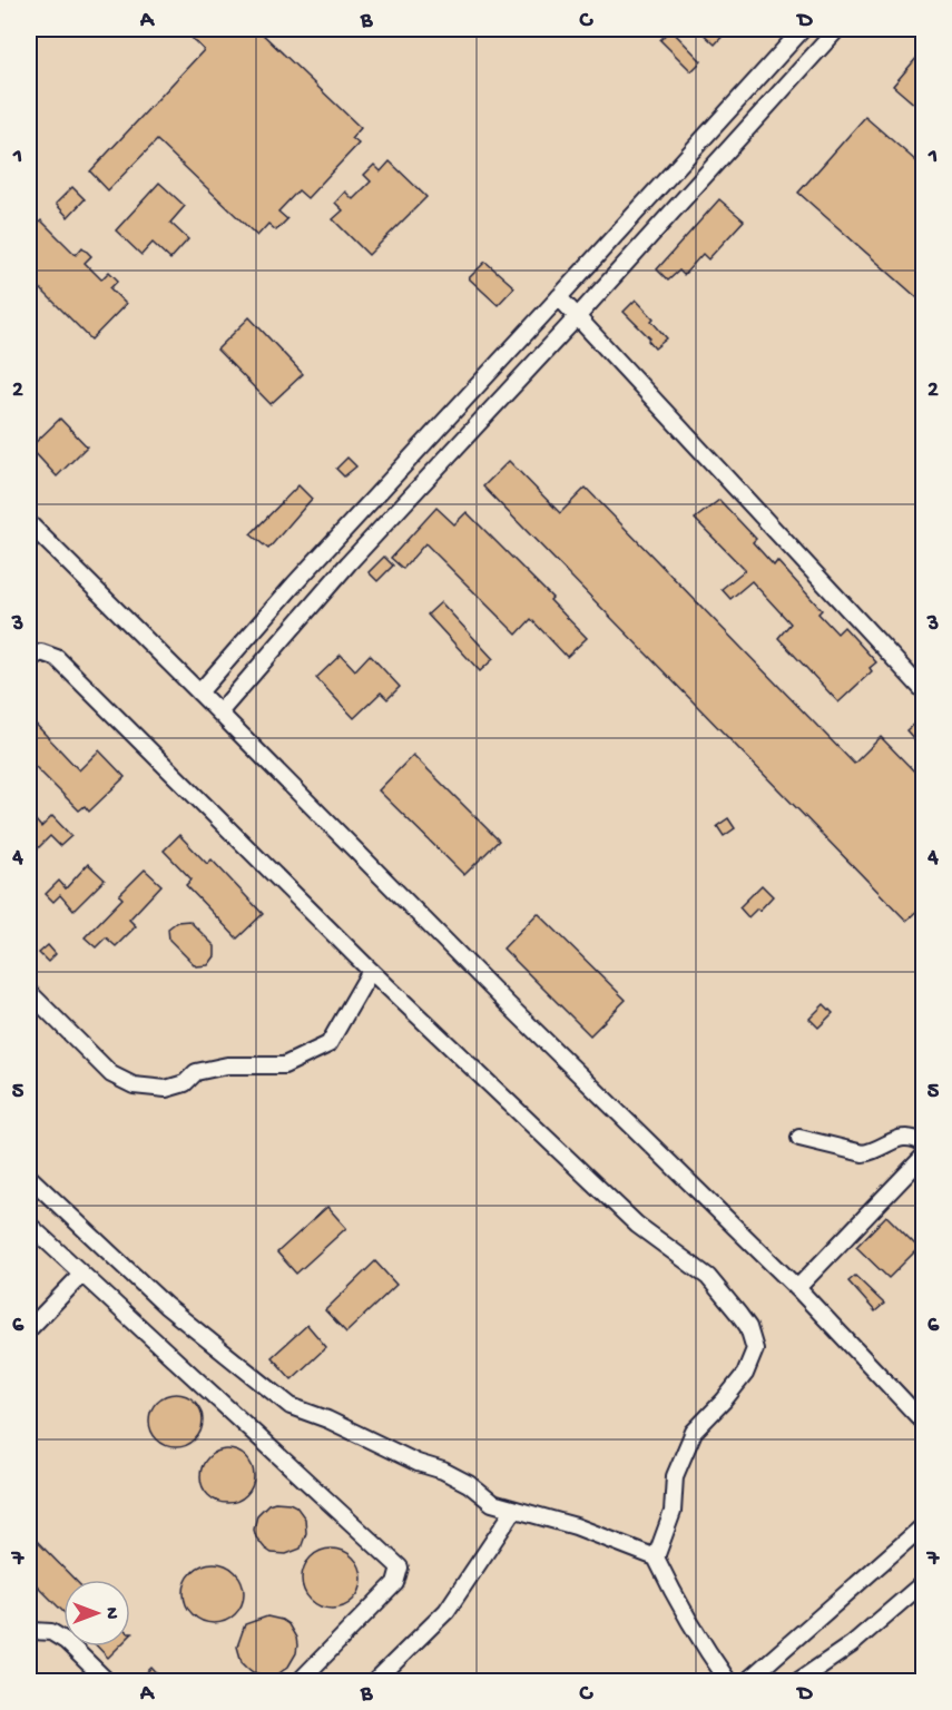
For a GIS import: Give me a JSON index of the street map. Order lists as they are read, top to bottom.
{
  "north": "right",
  "grid": {
    "columns": [
      "A",
      "B",
      "C",
      "D"
    ],
    "rows": [
      "1",
      "2",
      "3",
      "4",
      "5",
      "6",
      "7"
    ]
  }
}
